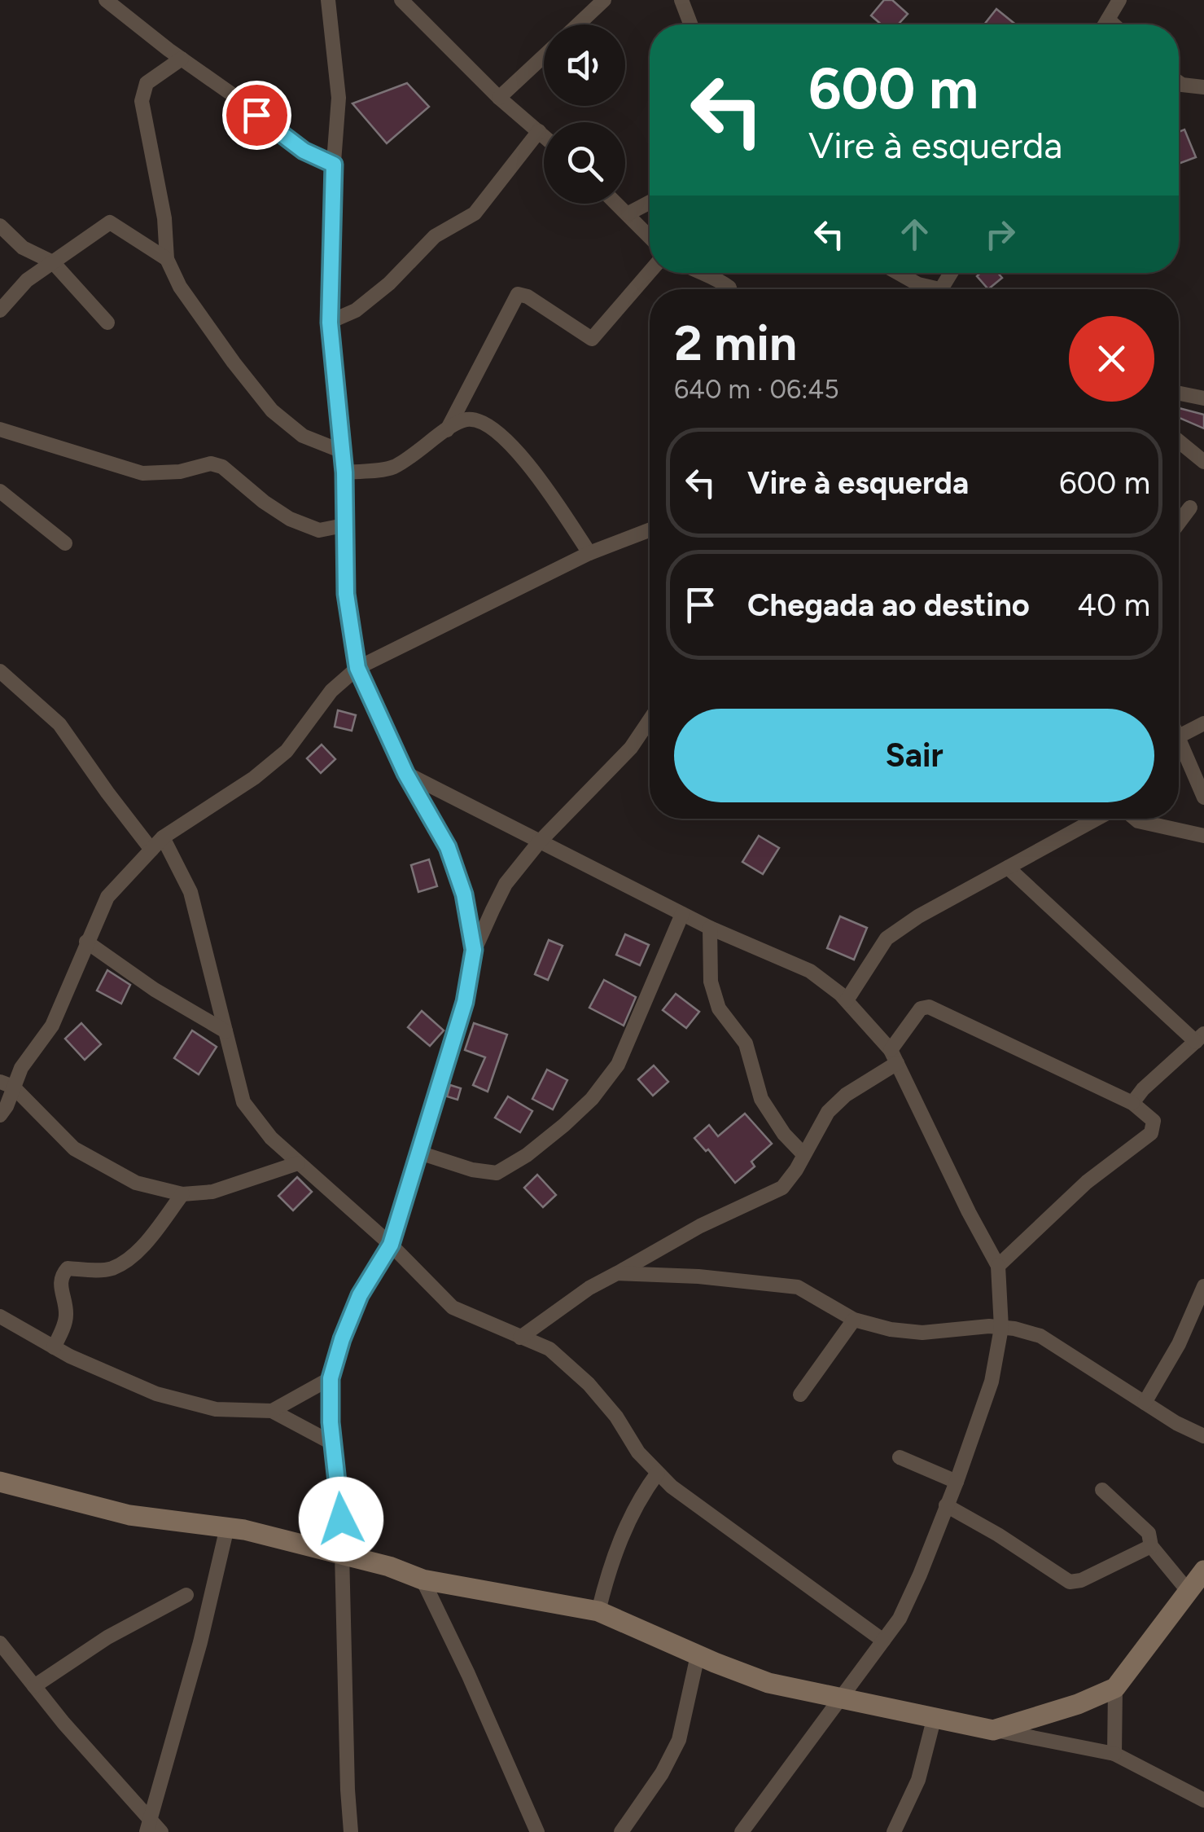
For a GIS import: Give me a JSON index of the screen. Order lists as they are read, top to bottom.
{
  "page": {
    "turn": ["600 m", "Vire à esquerda"],
    "heading": ["2 min", "640 m · 06:45"],
    "list": [
      {
        "name": "Vire à esquerda",
        "value": "600 m"
      },
      {
        "name": "Chegada ao destino",
        "value": "40 m"
      }
    ],
    "buttons": "Sair"
  }
}
